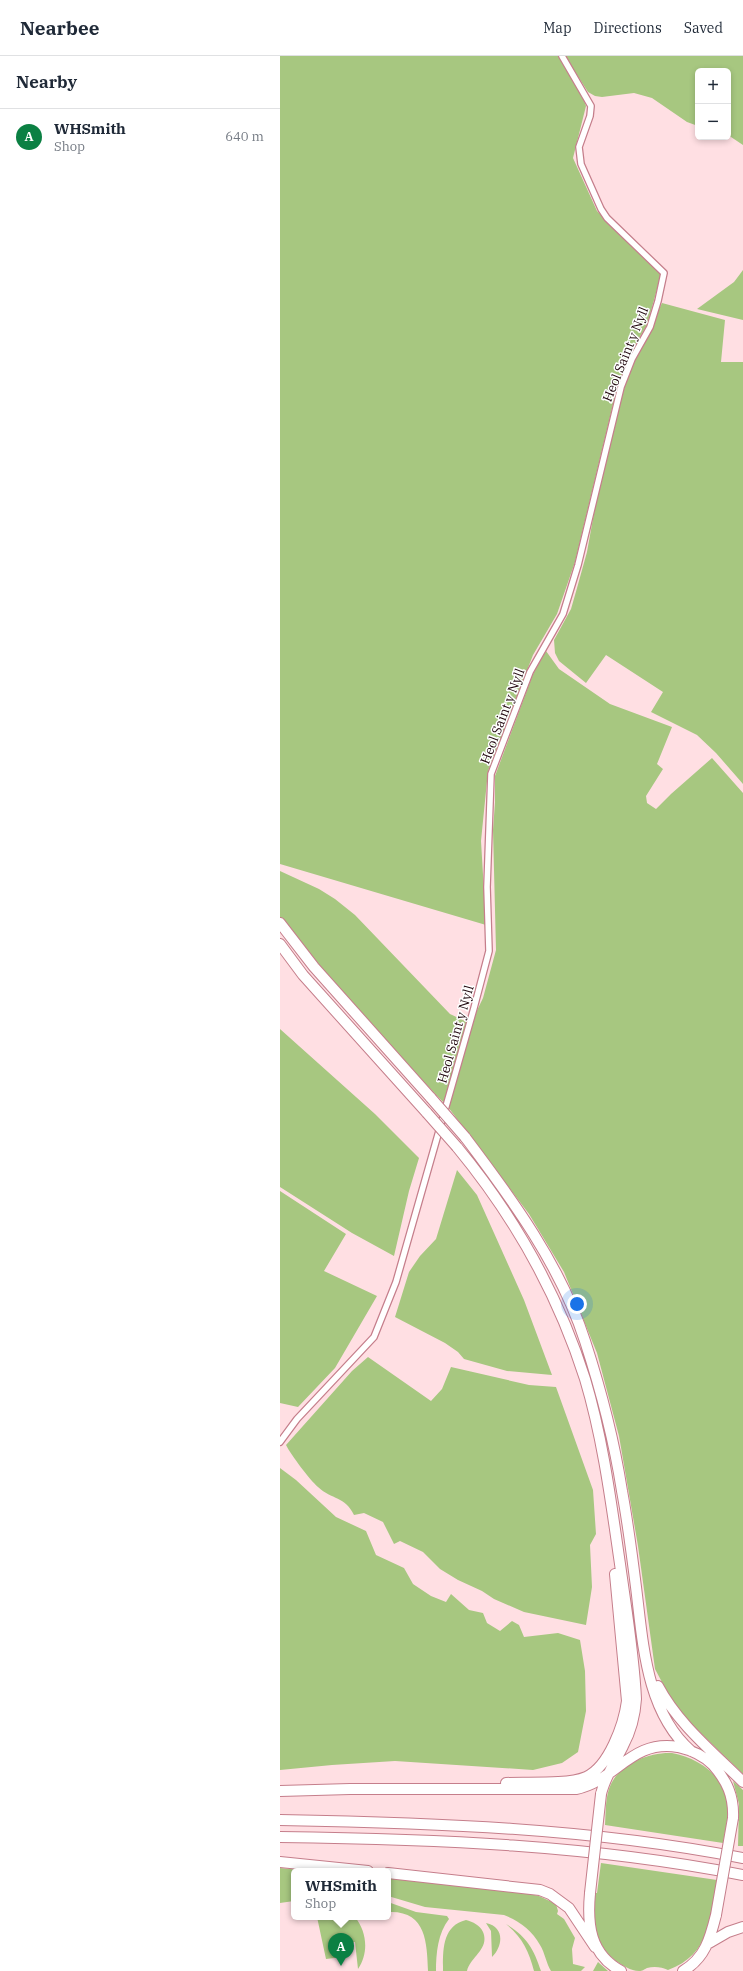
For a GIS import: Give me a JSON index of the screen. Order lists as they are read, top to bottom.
{
  "streets": {
    "street": ["Heol Saint y Nyll"]
  },
  "page": {
    "header": "Nearbee",
    "nav": ["Map", "Directions", "Saved"],
    "heading": "Nearby",
    "map_buttons": ["+", "−"],
    "list": [
      {
        "mark": "A",
        "name": "WHSmith",
        "note": "Shop",
        "value": "640 m"
      }
    ],
    "popup": ["WHSmith", "Shop"],
    "pins": "A"
  }
}
